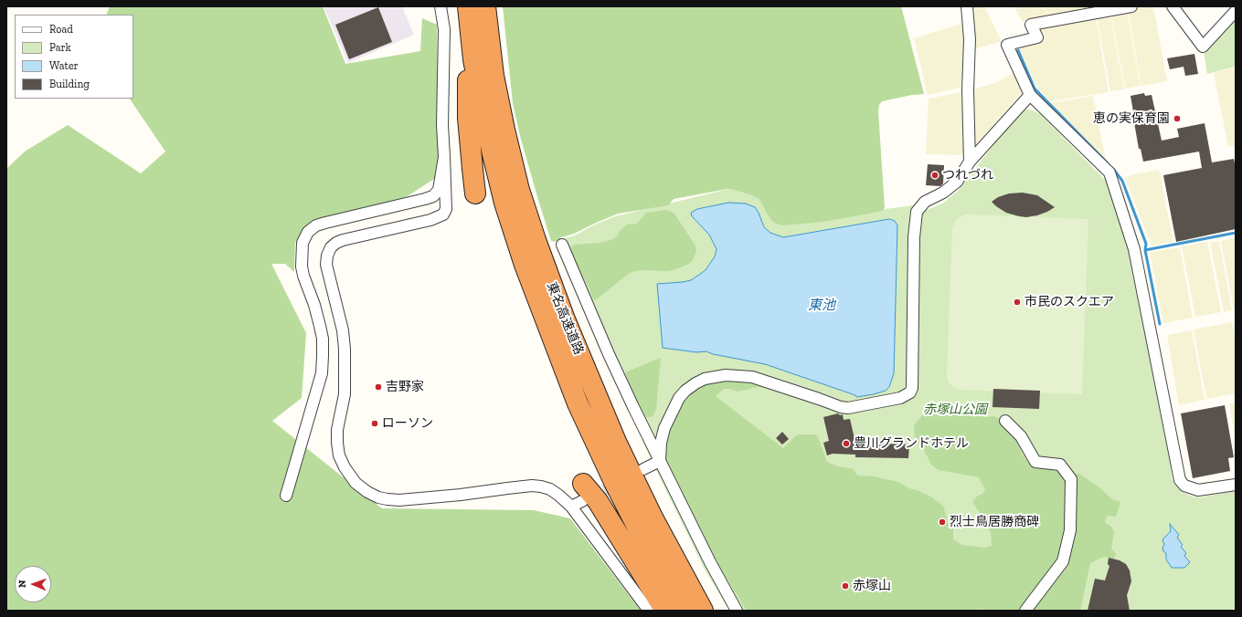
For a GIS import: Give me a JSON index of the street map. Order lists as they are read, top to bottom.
{
  "streets": {
    "highway": ["東名高速道路"]
  },
  "water": ["東池"],
  "parks": ["赤塚山公園"],
  "places": [
    "恵の実保育園",
    "つれづれ",
    "市民のスクエア",
    "吉野家",
    "ローソン",
    "豊川グランドホテル",
    "烈士鳥居勝商碑",
    "赤塚山"
  ],
  "legend": [
    "Road",
    "Park",
    "Water",
    "Building"
  ],
  "north": "left"
}
